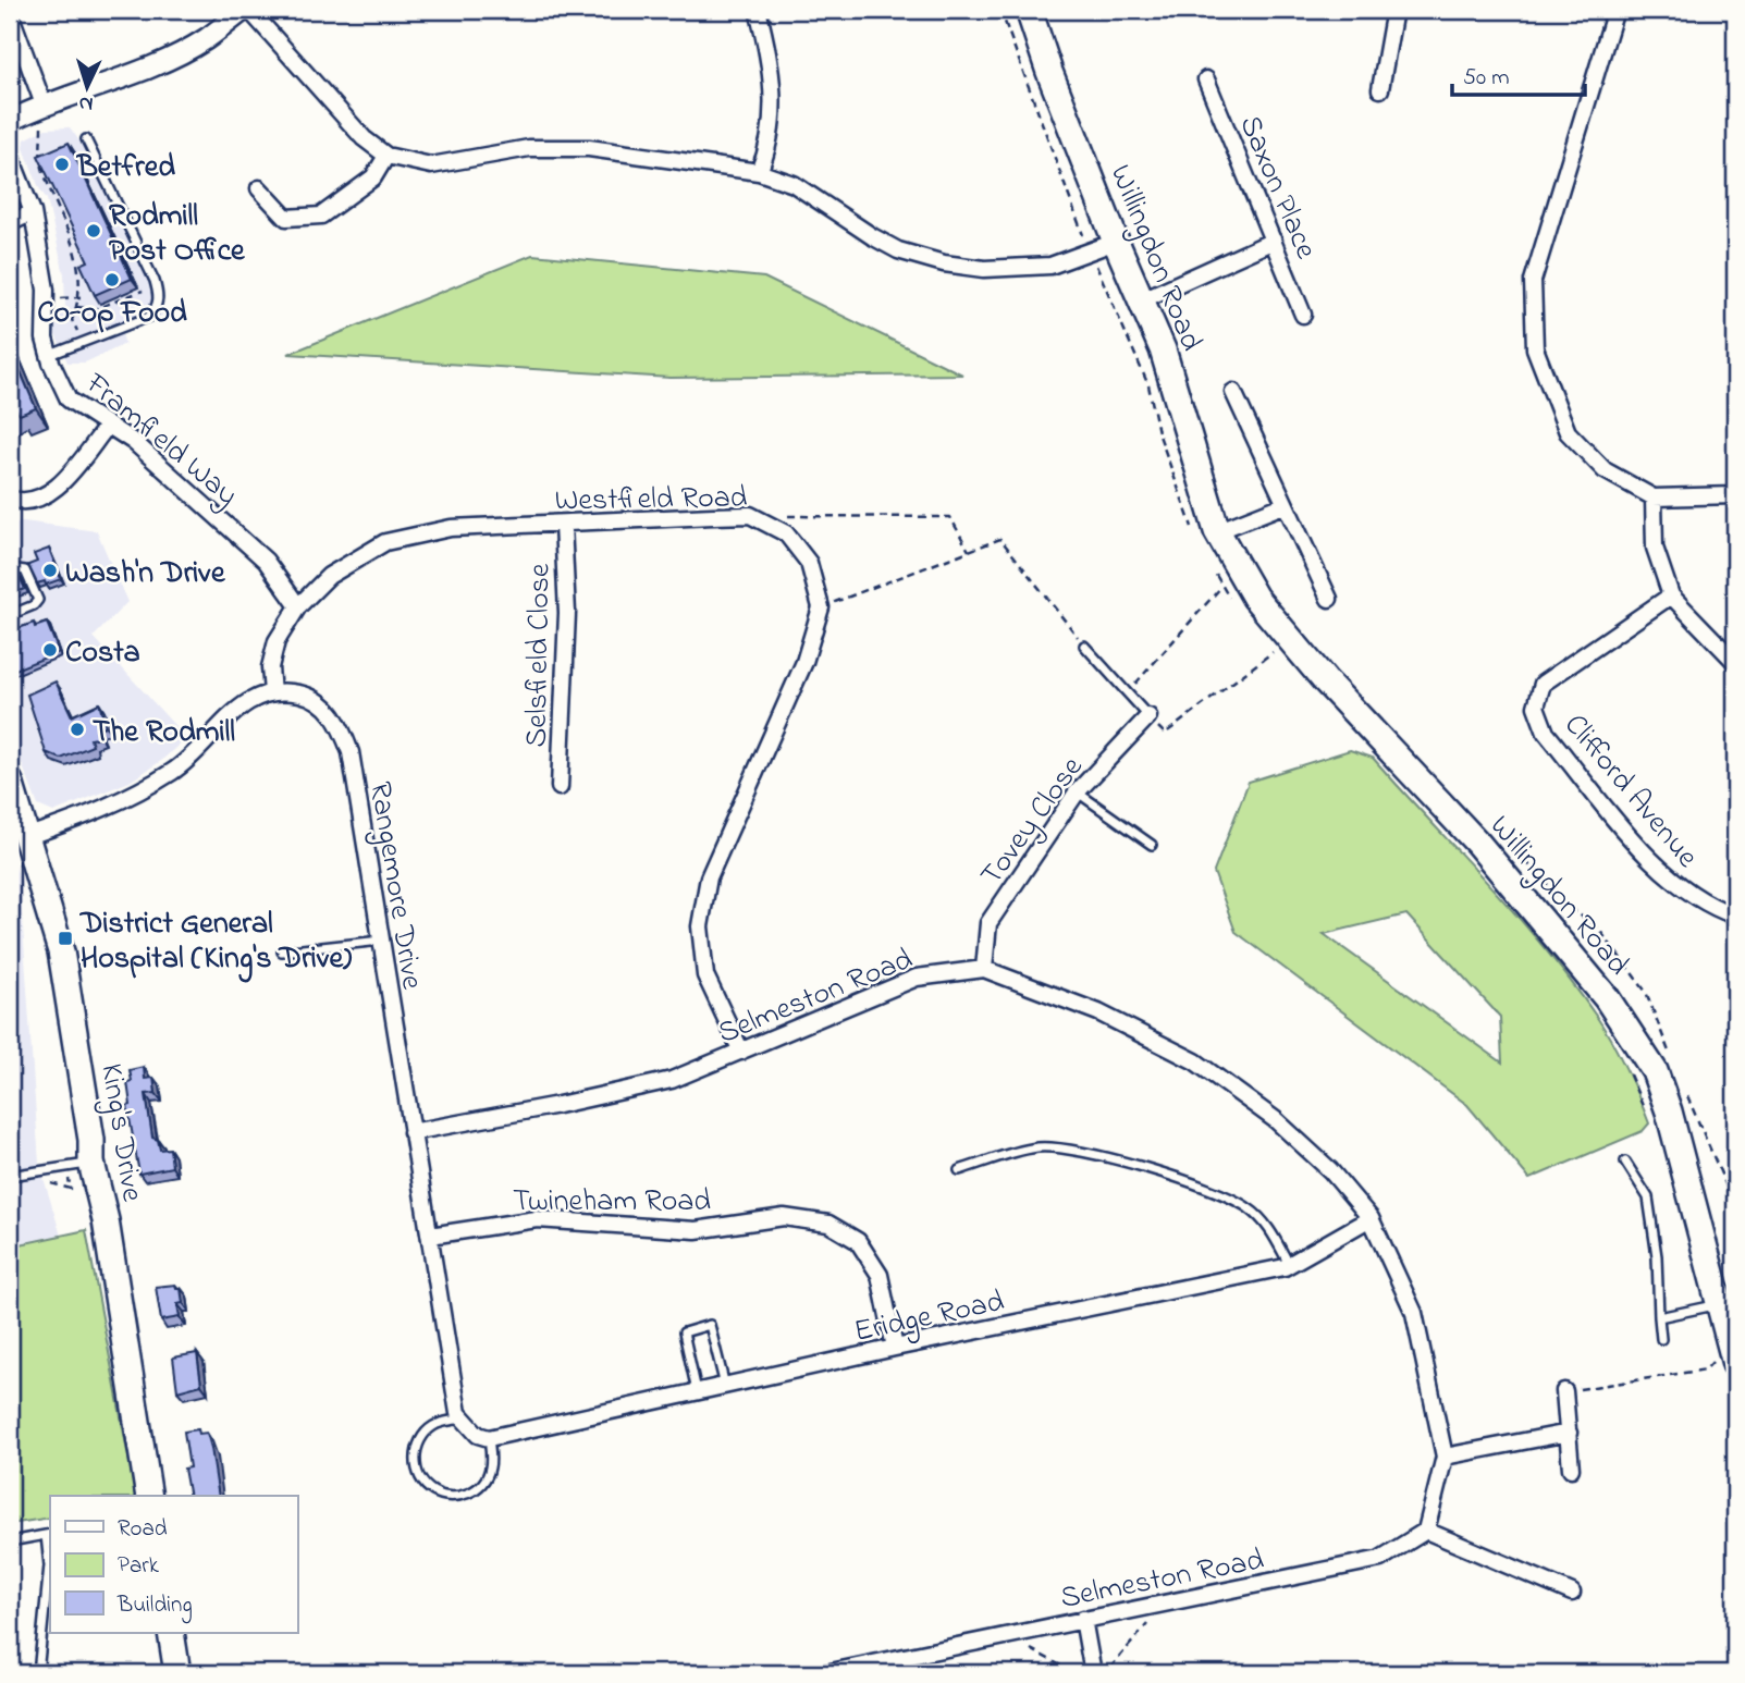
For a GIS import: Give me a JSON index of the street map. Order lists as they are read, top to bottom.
{
  "streets": {
    "main road": ["Willingdon Road", "King's Drive"],
    "street": [
      "Saxon Place",
      "Framfield Way",
      "Westfield Road",
      "Selsfield Close",
      "Clifford Avenue",
      "Tovey Close",
      "Rangemore Drive",
      "Selmeston Road",
      "Twineham Road",
      "Eridge Road"
    ]
  },
  "crossings": [
    ["Framfield Way", "Westfield Road"],
    ["Westfield Road", "Selsfield Close"],
    ["Westfield Road", "Rangemore Drive"],
    ["Tovey Close", "Selmeston Road"],
    ["Rangemore Drive", "Selmeston Road"],
    ["Rangemore Drive", "Twineham Road"],
    ["Rangemore Drive", "Eridge Road"],
    ["Selmeston Road", "Eridge Road"],
    ["Twineham Road", "Eridge Road"]
  ],
  "places": {
    "other": [
      "Betfred",
      "Rodmill Post Office",
      "Co-op Food",
      "Wash'n Drive",
      "Costa",
      "The Rodmill"
    ],
    "transit": ["District General Hospital (King's Drive)"]
  },
  "legend": ["Road", "Park", "Building"],
  "scale_bar": "50 m",
  "north": "bottom"
}
